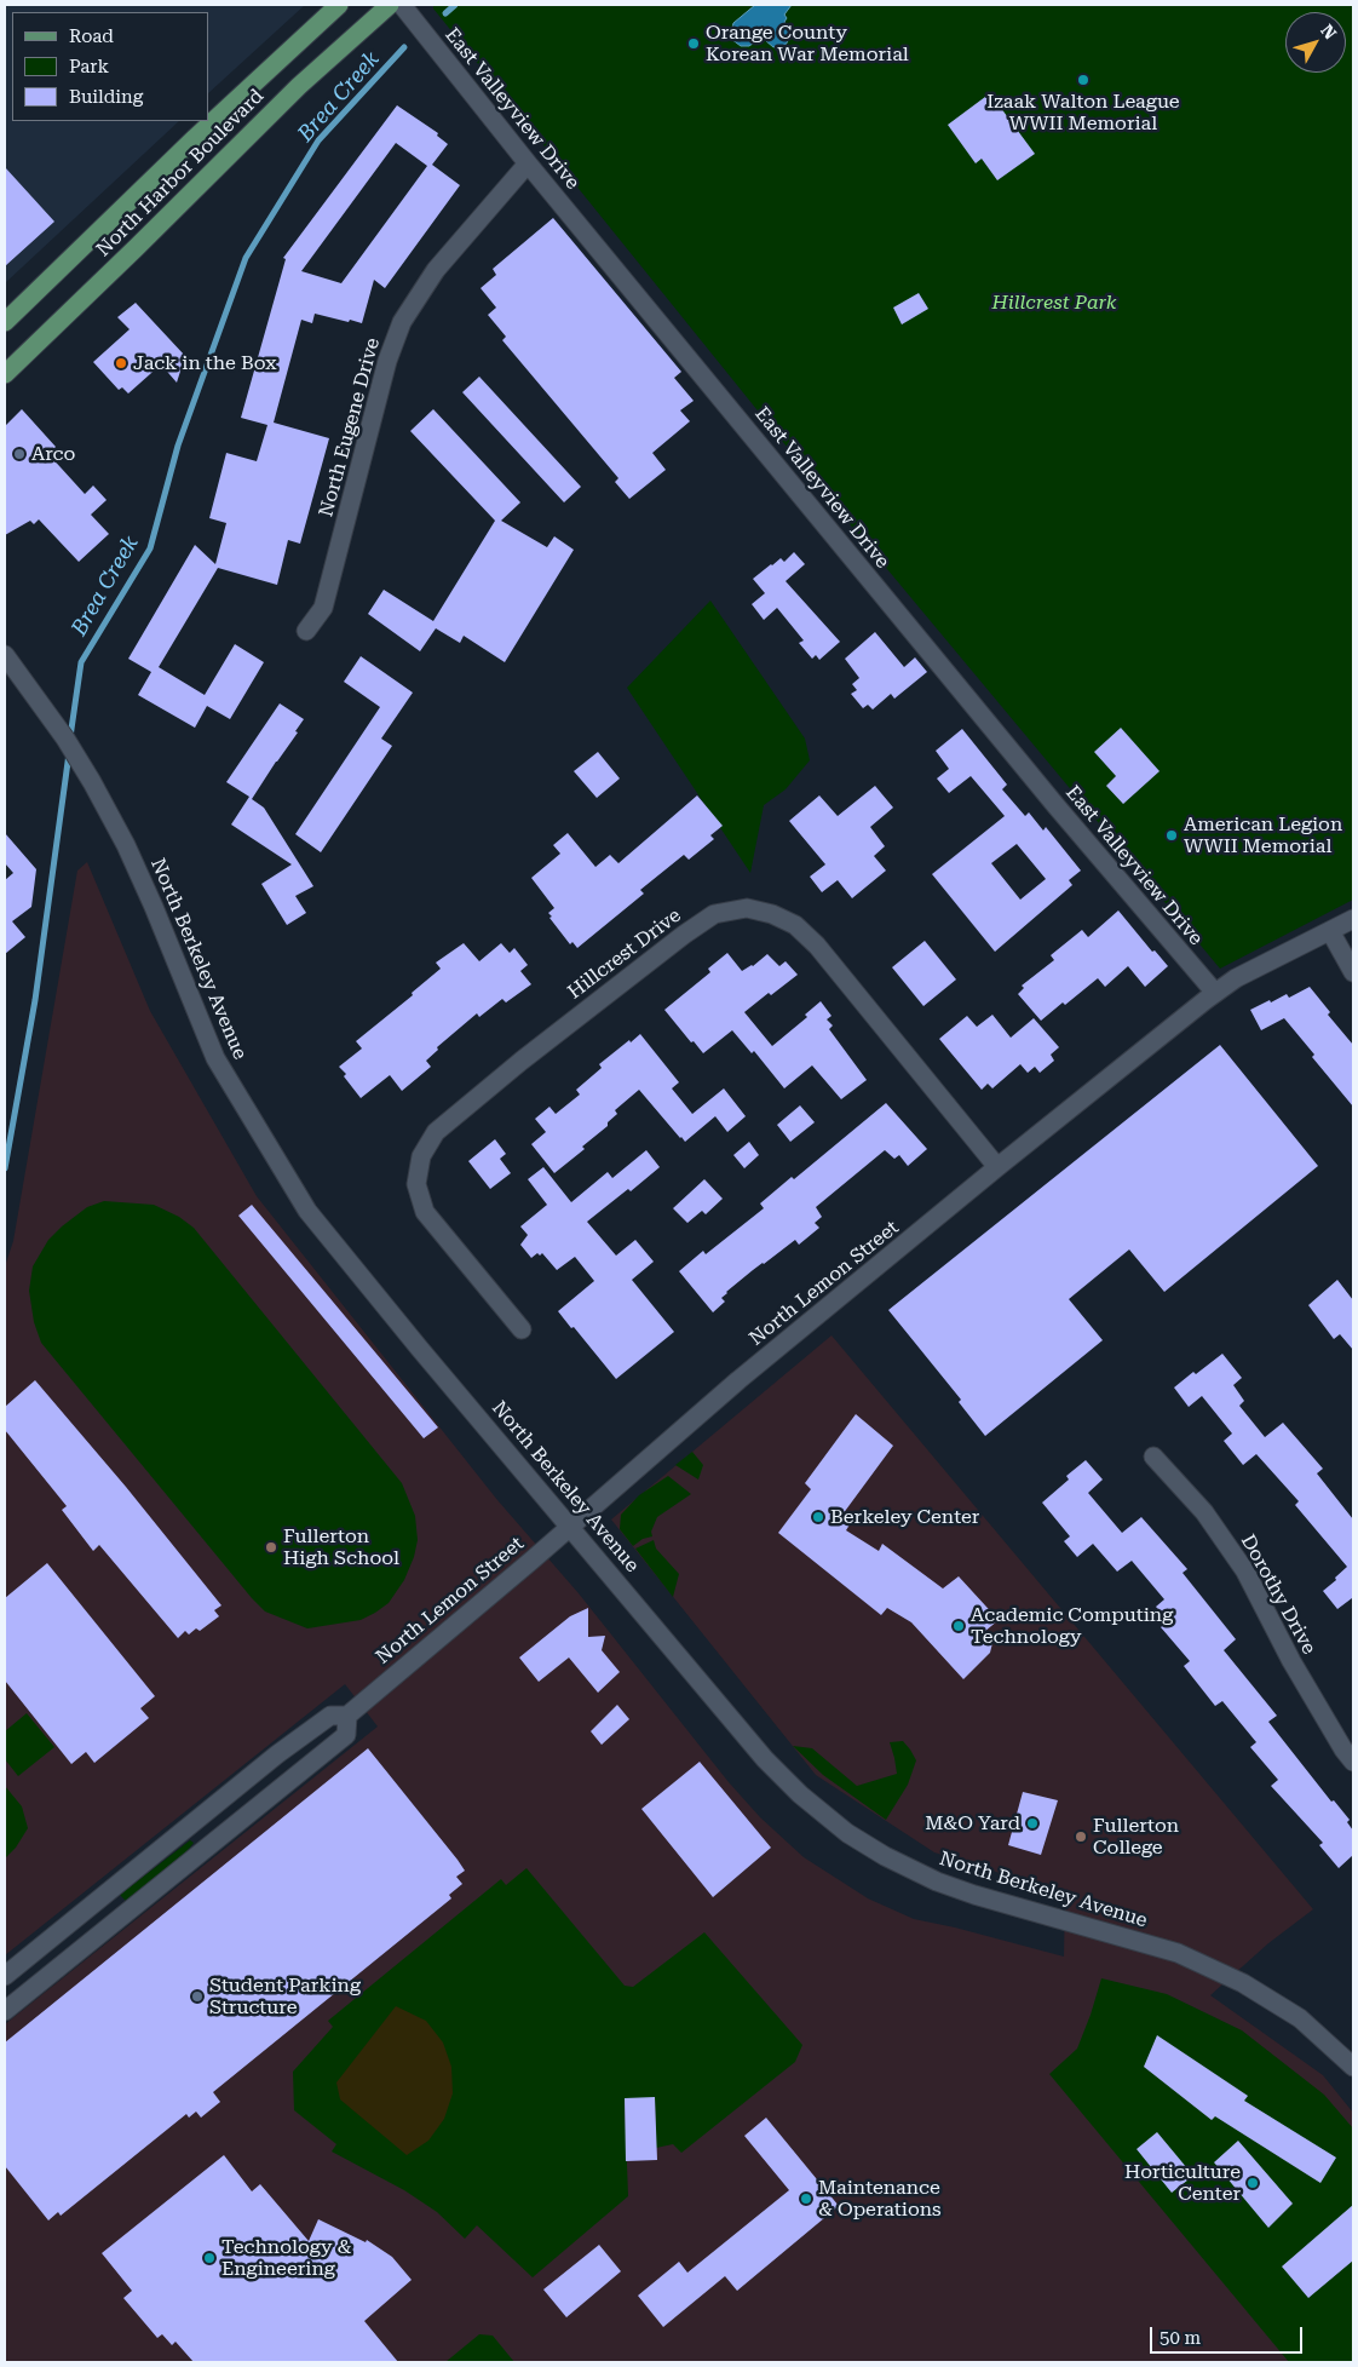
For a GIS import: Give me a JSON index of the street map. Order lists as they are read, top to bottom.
{
  "streets": {
    "main road": ["North Harbor Boulevard"],
    "street": [
      "East Valleyview Drive",
      "North Eugene Drive",
      "Hillcrest Drive",
      "North Berkeley Avenue",
      "North Lemon Street",
      "Dorothy Drive"
    ]
  },
  "crossings": [
    ["East Valleyview Drive", "North Eugene Drive"],
    ["East Valleyview Drive", "North Lemon Street"],
    ["Hillcrest Drive", "North Lemon Street"],
    ["North Berkeley Avenue", "North Lemon Street"]
  ],
  "water": ["Brea Creek"],
  "parks": ["Hillcrest Park"],
  "places": [
    "Orange County Korean War Memorial",
    "Izaak Walton League WWII Memorial",
    "Jack in the Box",
    "Arco",
    "American Legion WWII Memorial",
    "Berkeley Center",
    "Fullerton High School",
    "Academic Computing Technology",
    "M&O Yard",
    "Fullerton College",
    "Student Parking Structure",
    "Horticulture Center",
    "Maintenance & Operations",
    "Technology & Engineering"
  ],
  "legend": ["Road", "Park", "Building"],
  "scale_bar": "50 m",
  "north": "top right"
}
